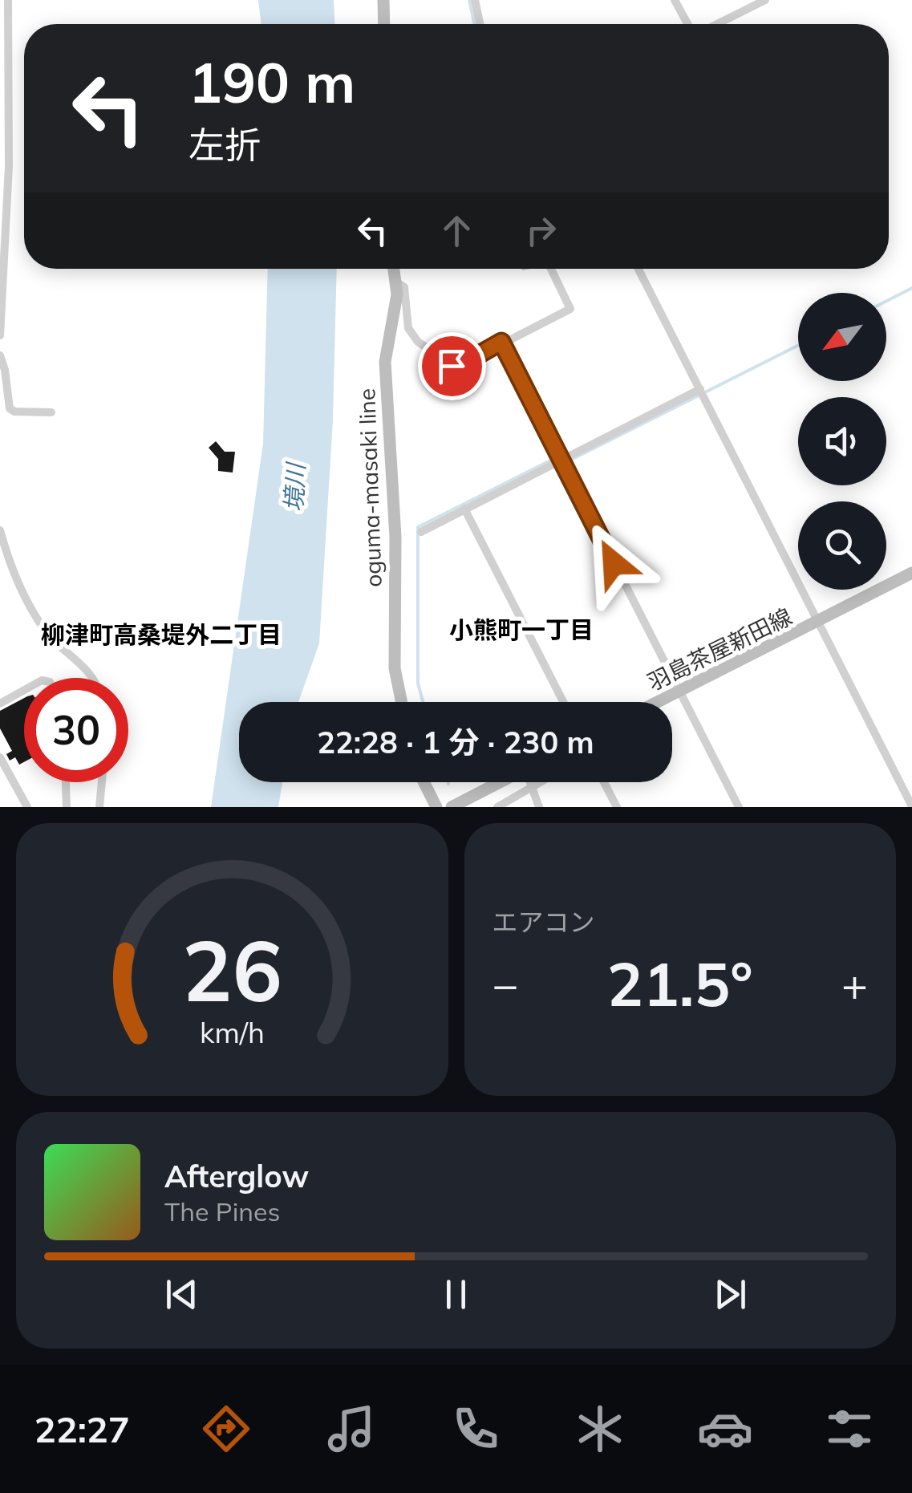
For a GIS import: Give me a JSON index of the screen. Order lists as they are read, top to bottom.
{
  "streets": {
    "main road": ["oguma-masaki line", "羽島茶屋新田線"]
  },
  "districts": ["小熊町一丁目", "柳津町高桑堤外二丁目"],
  "water": ["境川"],
  "north": "bottom left",
  "page": {
    "turn": ["190 m", "左折"],
    "limit": "30",
    "trip": "22:28 · 1 分 · 230 m",
    "tile": "エアコン",
    "heat": ["−", "21.5°", "+"],
    "song": ["Afterglow", "The Pines"],
    "tabs": "22:27",
    "gauge": ["26", "km/h"]
  }
}
